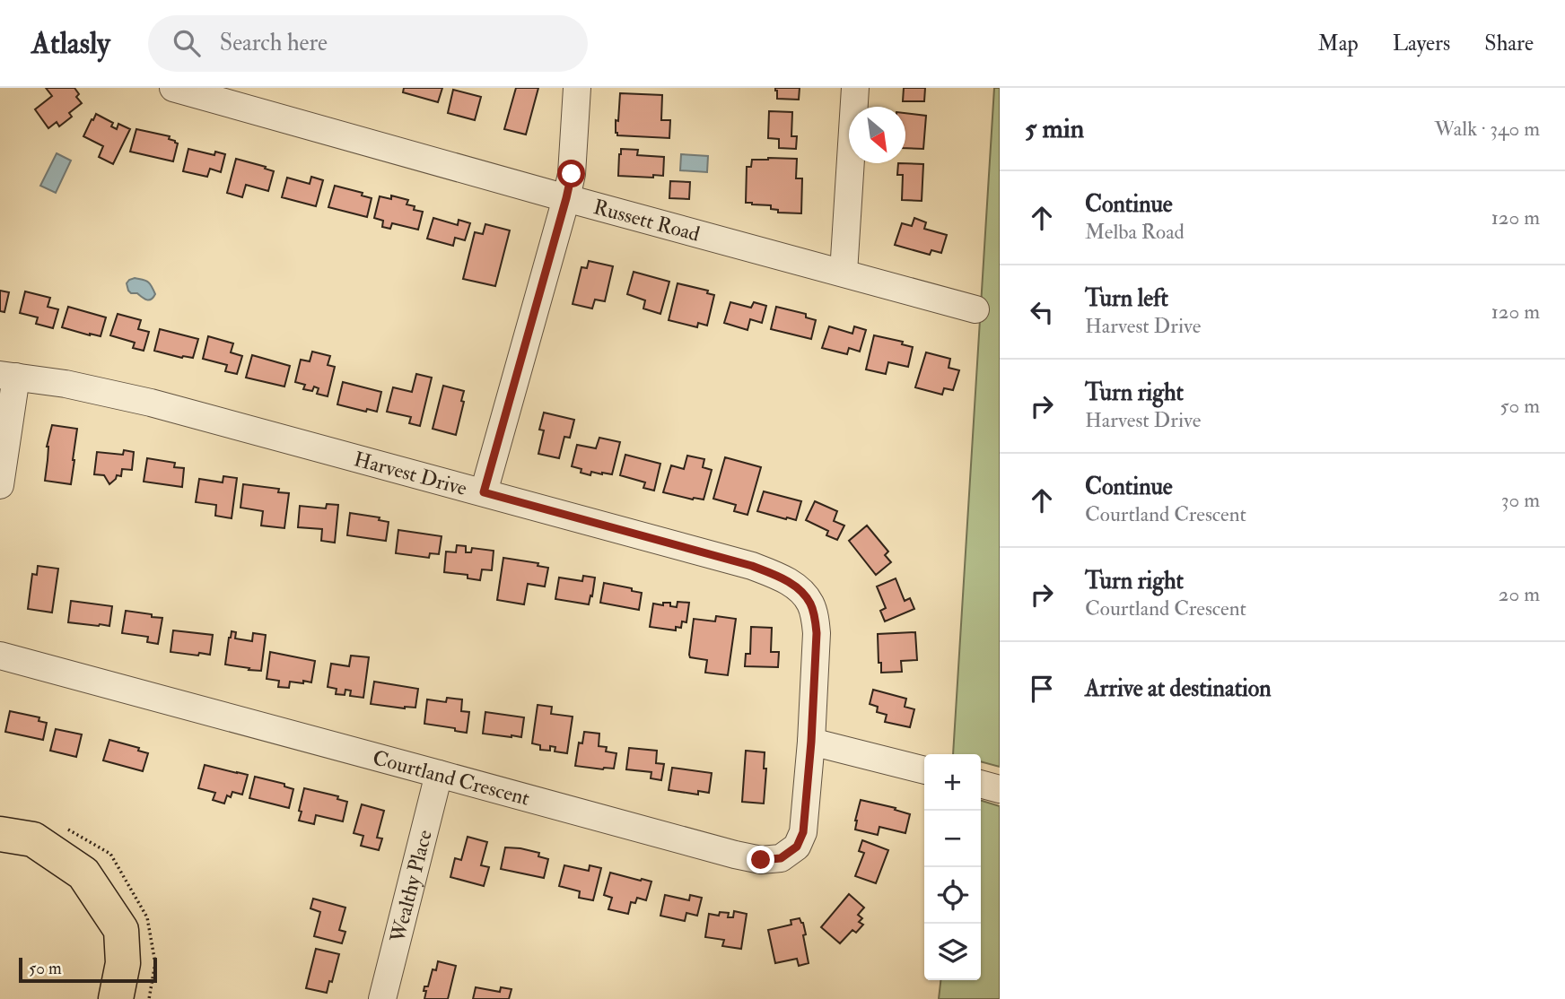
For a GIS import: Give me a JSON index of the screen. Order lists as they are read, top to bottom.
{
  "streets": {
    "street": [
      "Russett Road",
      "Harvest Drive",
      "Courtland Crescent",
      "Wealthy Place"
    ]
  },
  "crossings": [
    ["Harvest Drive", "Courtland Crescent"],
    ["Courtland Crescent", "Wealthy Place"]
  ],
  "scale_bar": "50 m",
  "north": "bottom right",
  "page": {
    "header": "Atlasly",
    "search": "Search here",
    "nav": ["Map", "Layers", "Share"],
    "heading": ["5 min", "Walk · 340 m"],
    "list": [
      ["Continue", "Melba Road", "120 m"],
      ["Turn left", "Harvest Drive", "120 m"],
      ["Turn right", "Harvest Drive", "50 m"],
      ["Continue", "Courtland Crescent", "30 m"],
      ["Turn right", "Courtland Crescent", "20 m"],
      "Arrive at destination"
    ],
    "map_buttons": ["+", "−"],
    "scale": "50 m"
  }
}
